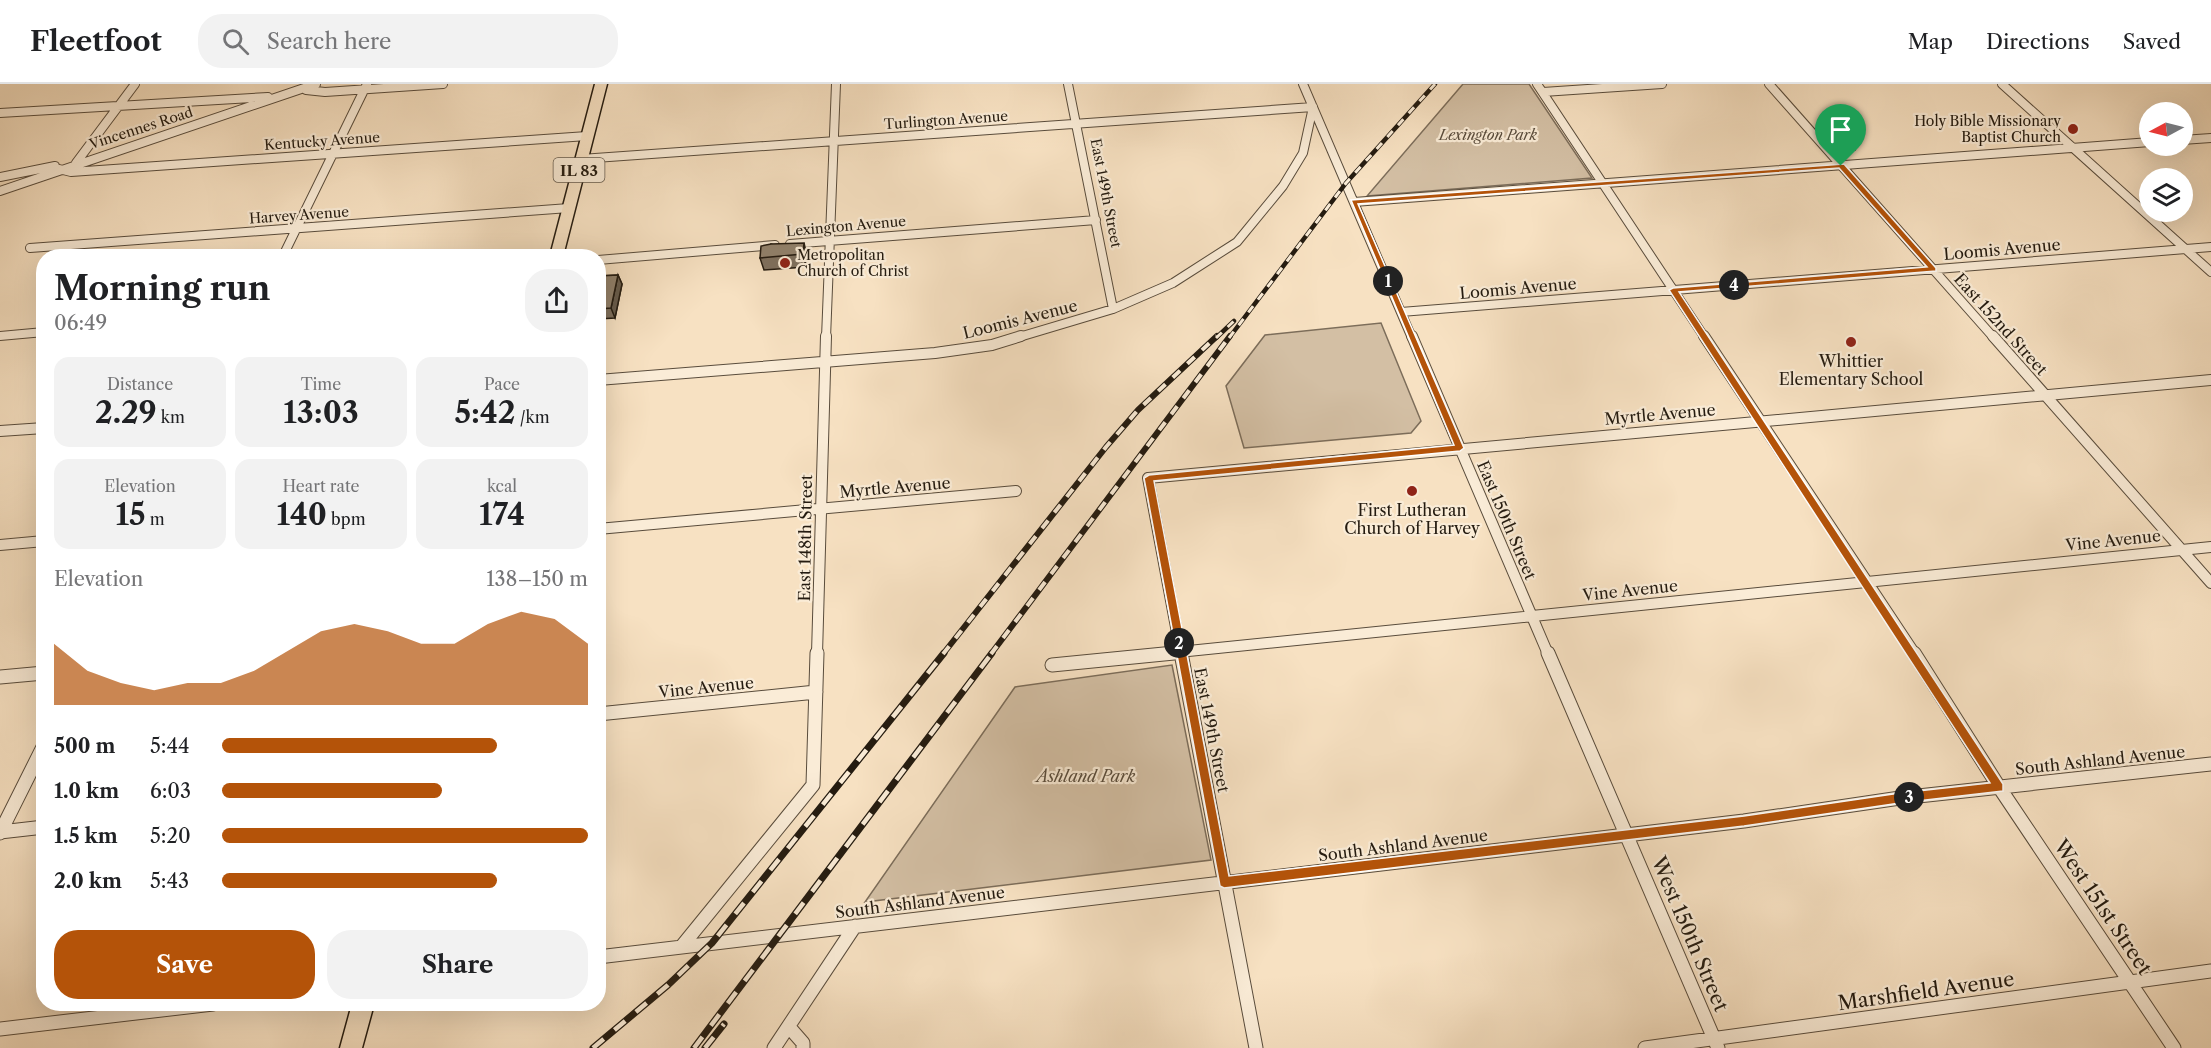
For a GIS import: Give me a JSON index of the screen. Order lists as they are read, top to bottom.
{
  "streets": {
    "main road": ["IL 83"],
    "street": [
      "Turlington Avenue",
      "Vincennes Road",
      "Kentucky Avenue",
      "East 149th Street",
      "Harvey Avenue",
      "Lexington Avenue",
      "Loomis Avenue",
      "East 152nd Street",
      "Myrtle Avenue",
      "East 150th Street",
      "East 148th Street",
      "Vine Avenue",
      "South Ashland Avenue",
      "West 151st Street",
      "West 150th Street",
      "Marshfield Avenue"
    ]
  },
  "crossings": [
    ["Turlington Avenue", "IL 83"],
    ["Turlington Avenue", "East 149th Street"],
    ["Turlington Avenue", "Loomis Avenue"],
    ["Turlington Avenue", "East 150th Street"],
    ["Turlington Avenue", "East 148th Street"],
    ["Vincennes Road", "Kentucky Avenue"],
    ["Kentucky Avenue", "IL 83"],
    ["IL 83", "Harvey Avenue"],
    ["East 149th Street", "Lexington Avenue"],
    ["East 149th Street", "Loomis Avenue"],
    ["East 149th Street", "Myrtle Avenue"],
    ["East 149th Street", "Vine Avenue"],
    ["East 149th Street", "South Ashland Avenue"],
    ["Lexington Avenue", "East 148th Street"],
    ["Loomis Avenue", "East 152nd Street"],
    ["Loomis Avenue", "East 150th Street"],
    ["Loomis Avenue", "East 148th Street"],
    ["Loomis Avenue", "West 151st Street"],
    ["East 152nd Street", "Myrtle Avenue"],
    ["East 152nd Street", "Vine Avenue"],
    ["Myrtle Avenue", "East 150th Street"],
    ["Myrtle Avenue", "East 148th Street"],
    ["Myrtle Avenue", "West 151st Street"],
    ["East 150th Street", "Vine Avenue"],
    ["East 150th Street", "South Ashland Avenue"],
    ["East 150th Street", "West 150th Street"],
    ["East 148th Street", "Vine Avenue"],
    ["East 148th Street", "South Ashland Avenue"],
    ["Vine Avenue", "West 151st Street"],
    ["South Ashland Avenue", "West 151st Street"],
    ["South Ashland Avenue", "West 150th Street"],
    ["West 151st Street", "Marshfield Avenue"],
    ["West 150th Street", "Marshfield Avenue"]
  ],
  "parks": ["Lexington Park", "Ashland Park"],
  "places": [
    "Holy Bible Missionary Baptist Church",
    "Metropolitan Church of Christ",
    "Whittier Elementary School",
    "First Lutheran Church of Harvey"
  ],
  "north": "left",
  "page": {
    "header": "Fleetfoot",
    "search": "Search here",
    "nav": ["Map", "Directions", "Saved"],
    "heading": ["Morning run", "06:49"],
    "pins": [
      "1",
      "4",
      "2",
      "3"
    ],
    "stats": [
      ["Distance", "2.29 km"],
      ["Time", "13:03"],
      ["Pace", "5:42 /km"],
      ["Elevation", "15 m"],
      ["Heart rate", "140 bpm"],
      ["kcal", "174"]
    ],
    "chart": ["Elevation", "138–150 m"],
    "list": [
      {
        "name": "500 m",
        "note": "5:44"
      },
      {
        "name": "1.0 km",
        "note": "6:03"
      },
      {
        "name": "1.5 km",
        "note": "5:20"
      },
      {
        "name": "2.0 km",
        "note": "5:43"
      }
    ],
    "buttons": ["Save", "Share"]
  }
}
